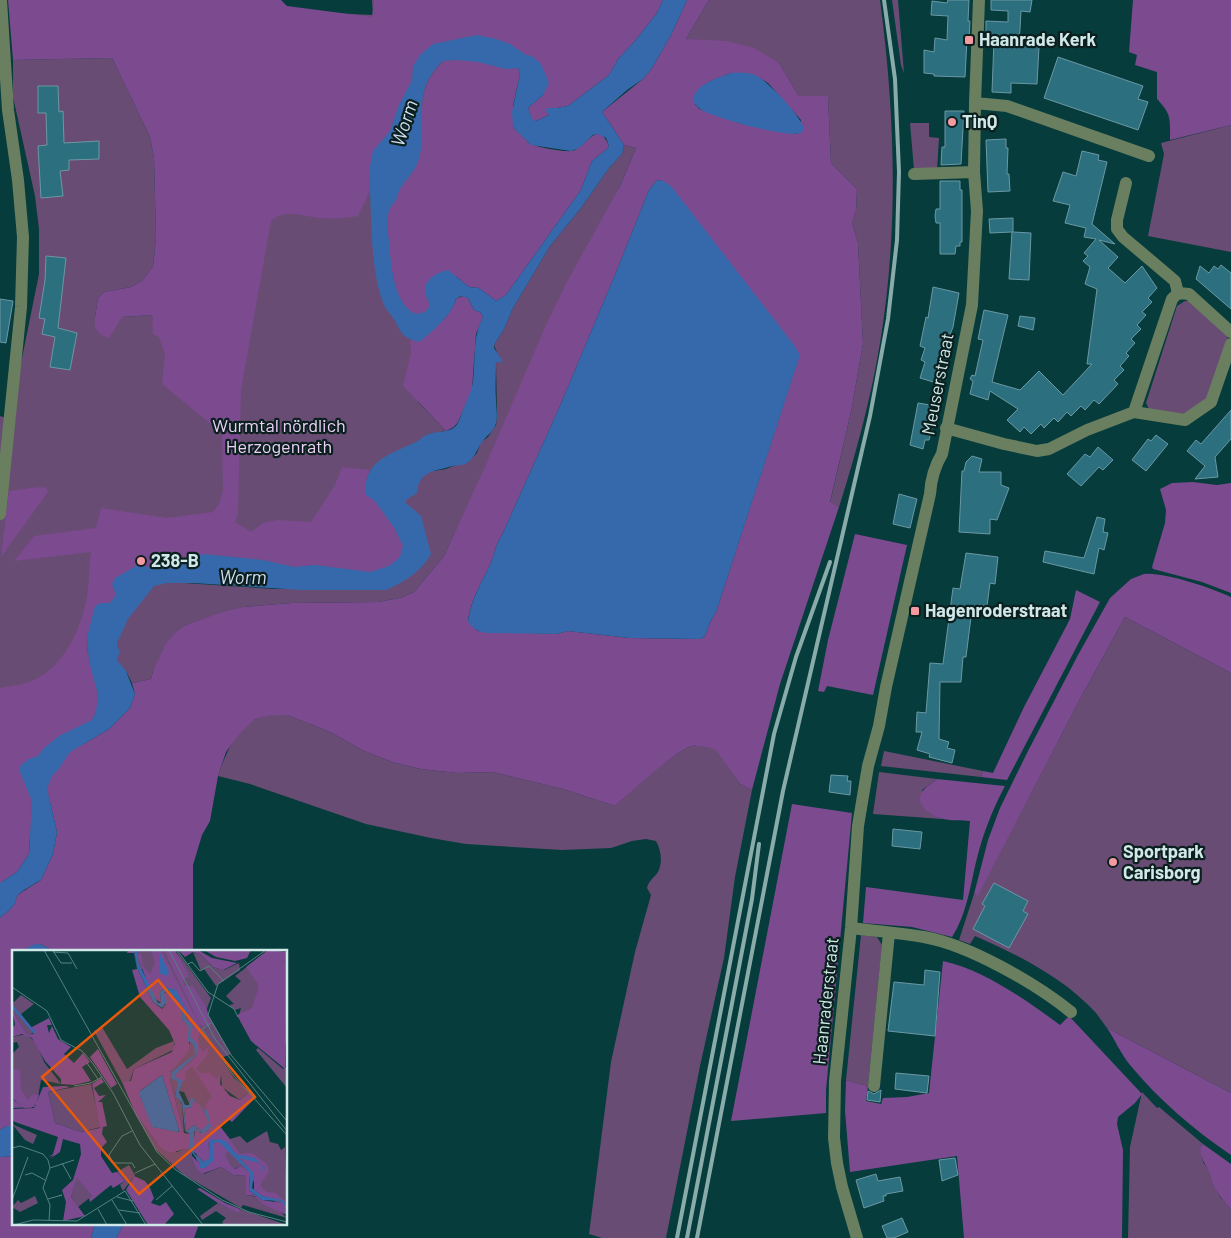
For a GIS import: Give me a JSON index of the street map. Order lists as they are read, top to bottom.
{
  "streets": {
    "street": ["Meuserstraat", "Haanraderstraat"]
  },
  "crossings": [
    ["Meuserstraat", "Haanraderstraat"]
  ],
  "water": ["Worm"],
  "parks": ["Wurmtal nördlich Herzogenrath"],
  "places": {
    "transit": ["Haanrade Kerk", "Hagenroderstraat"],
    "other": ["TinQ", "238-B", "Sportpark Carisborg"]
  }
}
